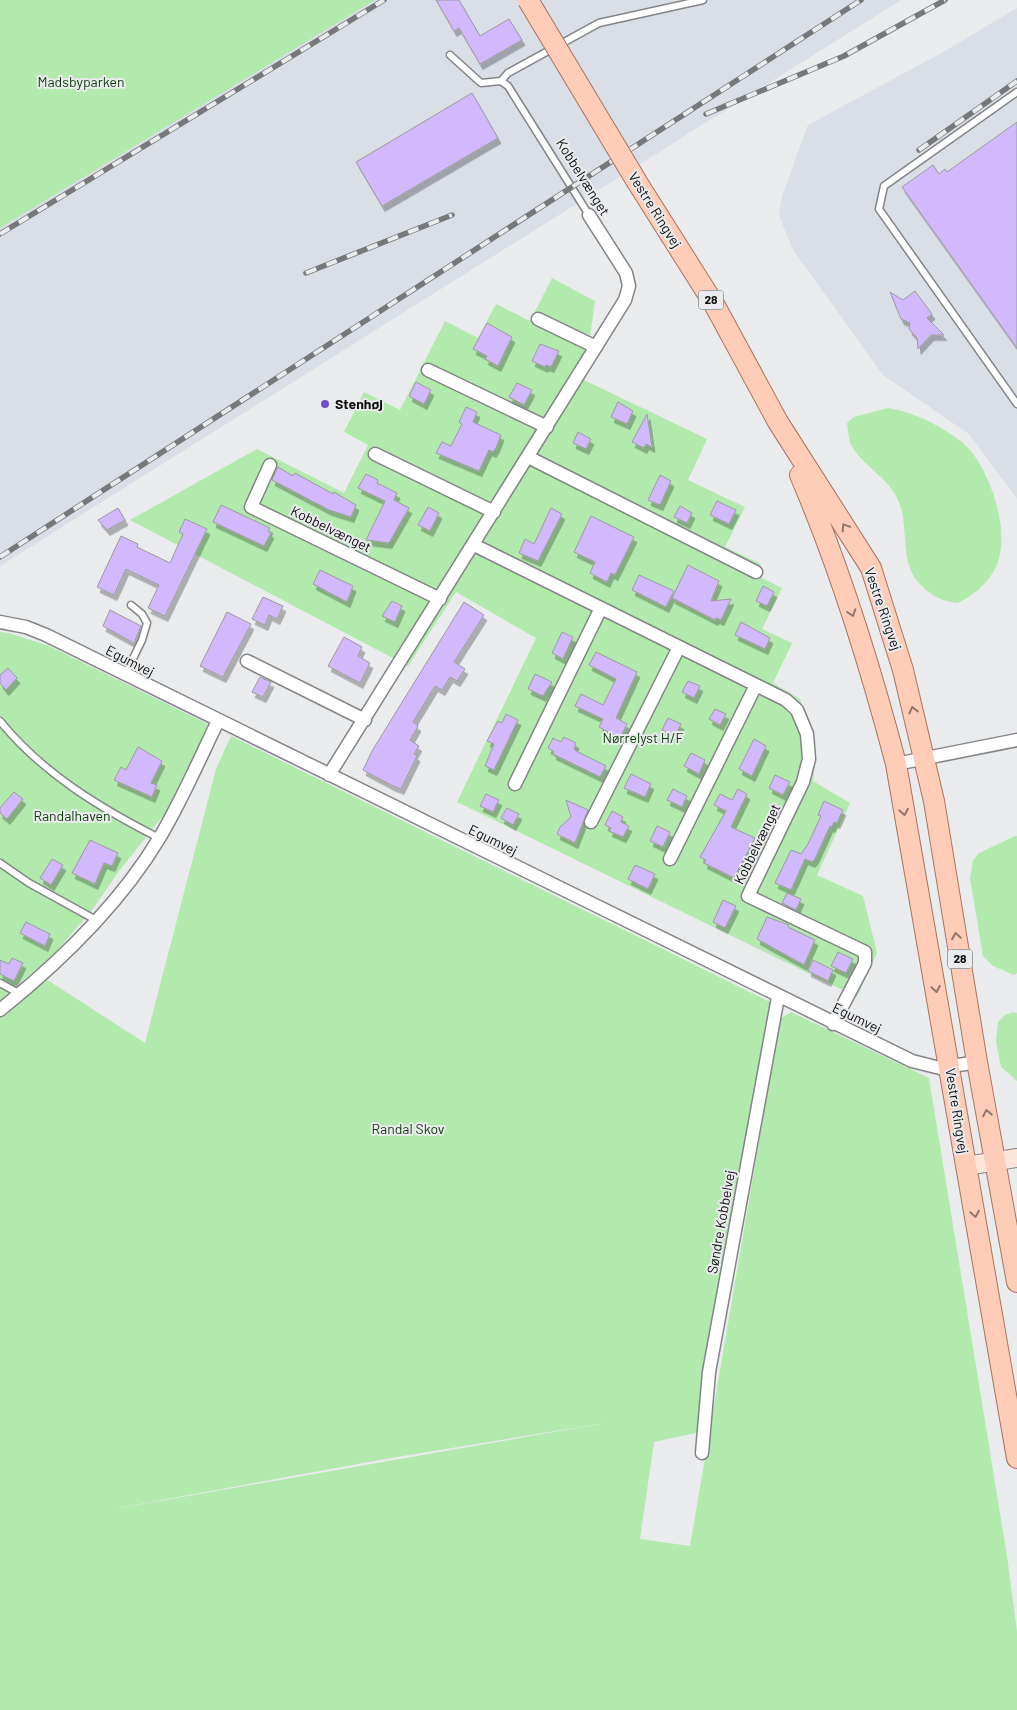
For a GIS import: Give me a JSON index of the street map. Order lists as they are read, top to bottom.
{
  "streets": {
    "main road": ["Vestre Ringvej", "28"],
    "street": ["Kobbelvænget", "Egumvej", "Søndre Kobbelvej"]
  },
  "crossings": [
    ["Kobbelvænget", "Egumvej"],
    ["Vestre Ringvej", "Egumvej"],
    ["Egumvej", "Søndre Kobbelvej"]
  ],
  "parks": [
    "Madsbyparken",
    "Nørrelyst H/F",
    "Randalhaven",
    "Randal Skov"
  ],
  "places": ["Stenhøj"]
}
